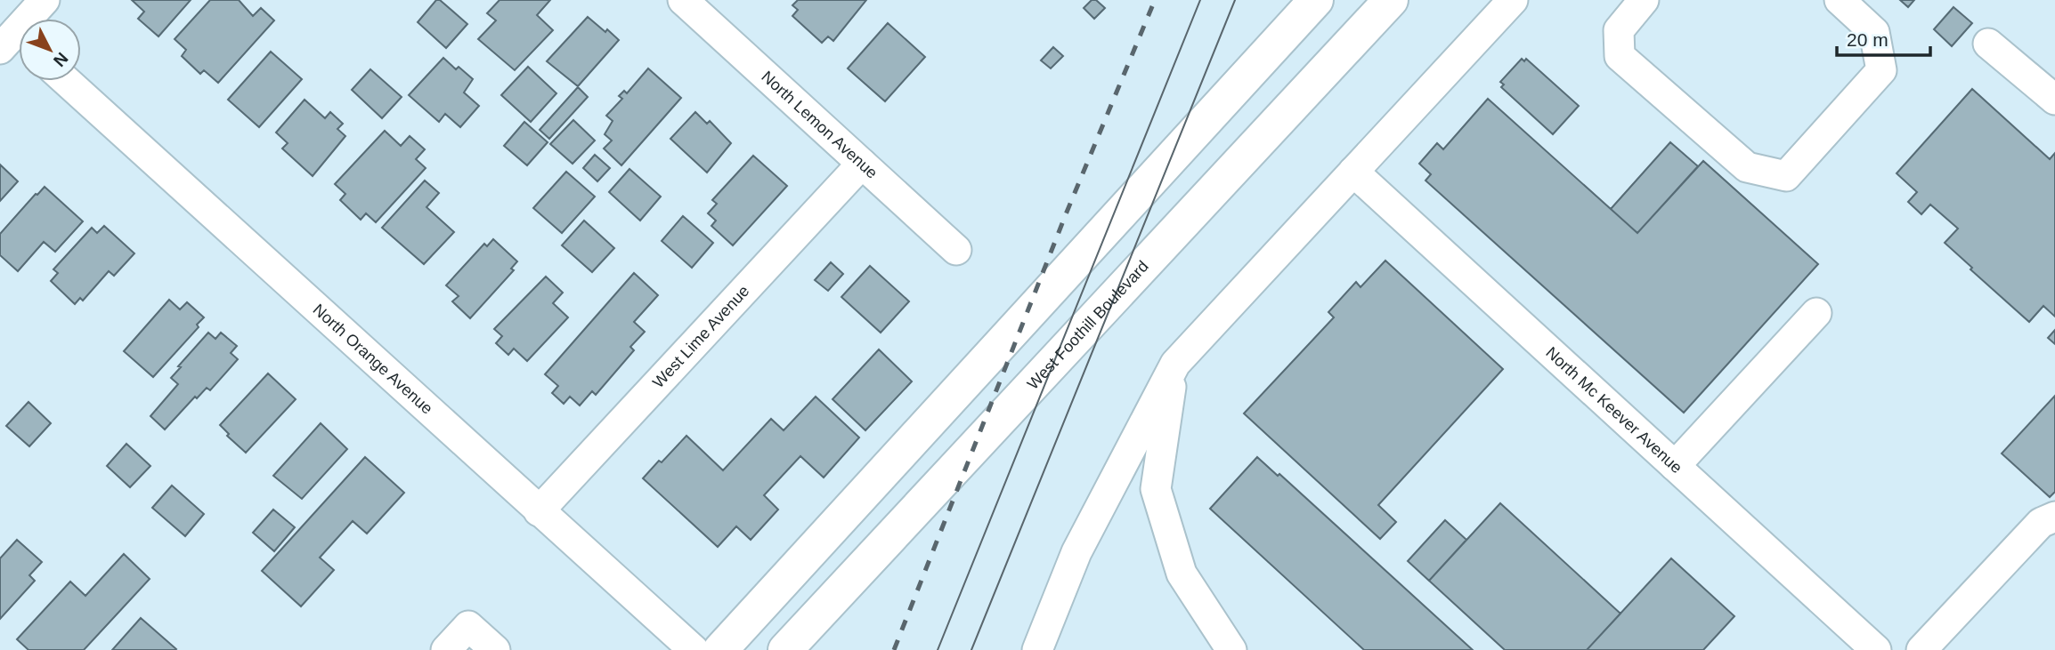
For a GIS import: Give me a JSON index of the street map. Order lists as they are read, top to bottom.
{
  "streets": {
    "main road": ["West Foothill Boulevard"],
    "street": [
      "North Lemon Avenue",
      "West Lime Avenue",
      "North Orange Avenue",
      "North Mc Keever Avenue"
    ]
  },
  "crossings": [
    ["North Lemon Avenue", "West Lime Avenue"],
    ["West Lime Avenue", "North Orange Avenue"]
  ],
  "scale_bar": "20 m",
  "north": "bottom right"
}
